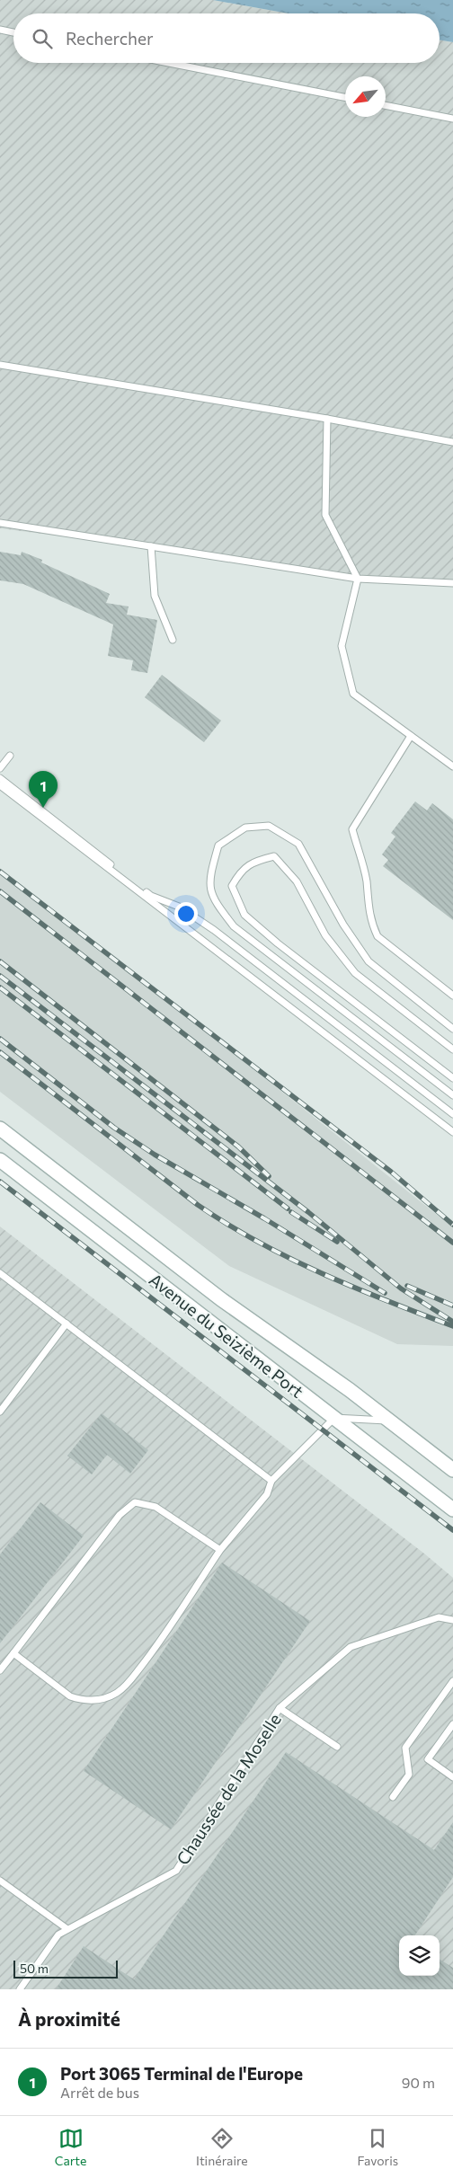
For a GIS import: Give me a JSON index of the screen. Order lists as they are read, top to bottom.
{
  "streets": {
    "main road": ["Avenue du Seizième Port"],
    "lane": ["Chaussée de la Moselle"]
  },
  "scale_bar": "50 m",
  "north": "bottom left",
  "page": {
    "search": "Rechercher",
    "pins": "1",
    "scale": "50 m",
    "heading": "À proximité",
    "list": [
      {
        "mark": "1",
        "name": "Port 3065 Terminal de l'Europe",
        "note": "Arrêt de bus",
        "value": "90 m"
      }
    ],
    "nav": ["Carte", "Itinéraire", "Favoris"]
  }
}
